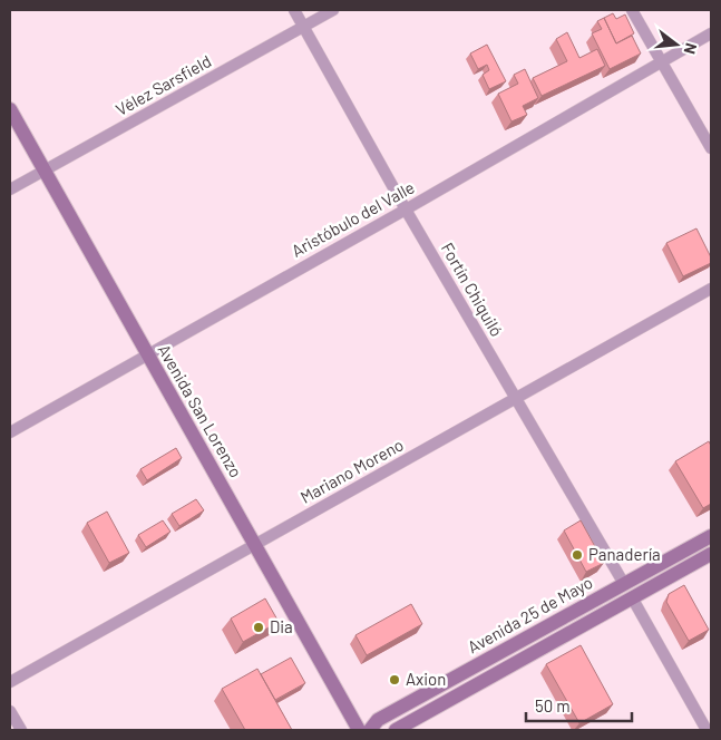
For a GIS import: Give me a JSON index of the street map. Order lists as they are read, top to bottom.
{
  "streets": {
    "main road": ["Avenida San Lorenzo", "Avenida 25 de Mayo"],
    "street": [
      "Vélez Sarsfield",
      "Aristóbulo del Valle",
      "Fortín Chiquiló",
      "Mariano Moreno"
    ]
  },
  "crossings": [
    ["Vélez Sarsfield", "Fortín Chiquiló"],
    ["Vélez Sarsfield", "Avenida San Lorenzo"],
    ["Aristóbulo del Valle", "Fortín Chiquiló"],
    ["Aristóbulo del Valle", "Avenida San Lorenzo"],
    ["Fortín Chiquiló", "Mariano Moreno"],
    ["Fortín Chiquiló", "Avenida 25 de Mayo"],
    ["Avenida San Lorenzo", "Mariano Moreno"]
  ],
  "places": ["Panadería", "Dia", "Axion"],
  "scale_bar": "50 m",
  "north": "right"
}
